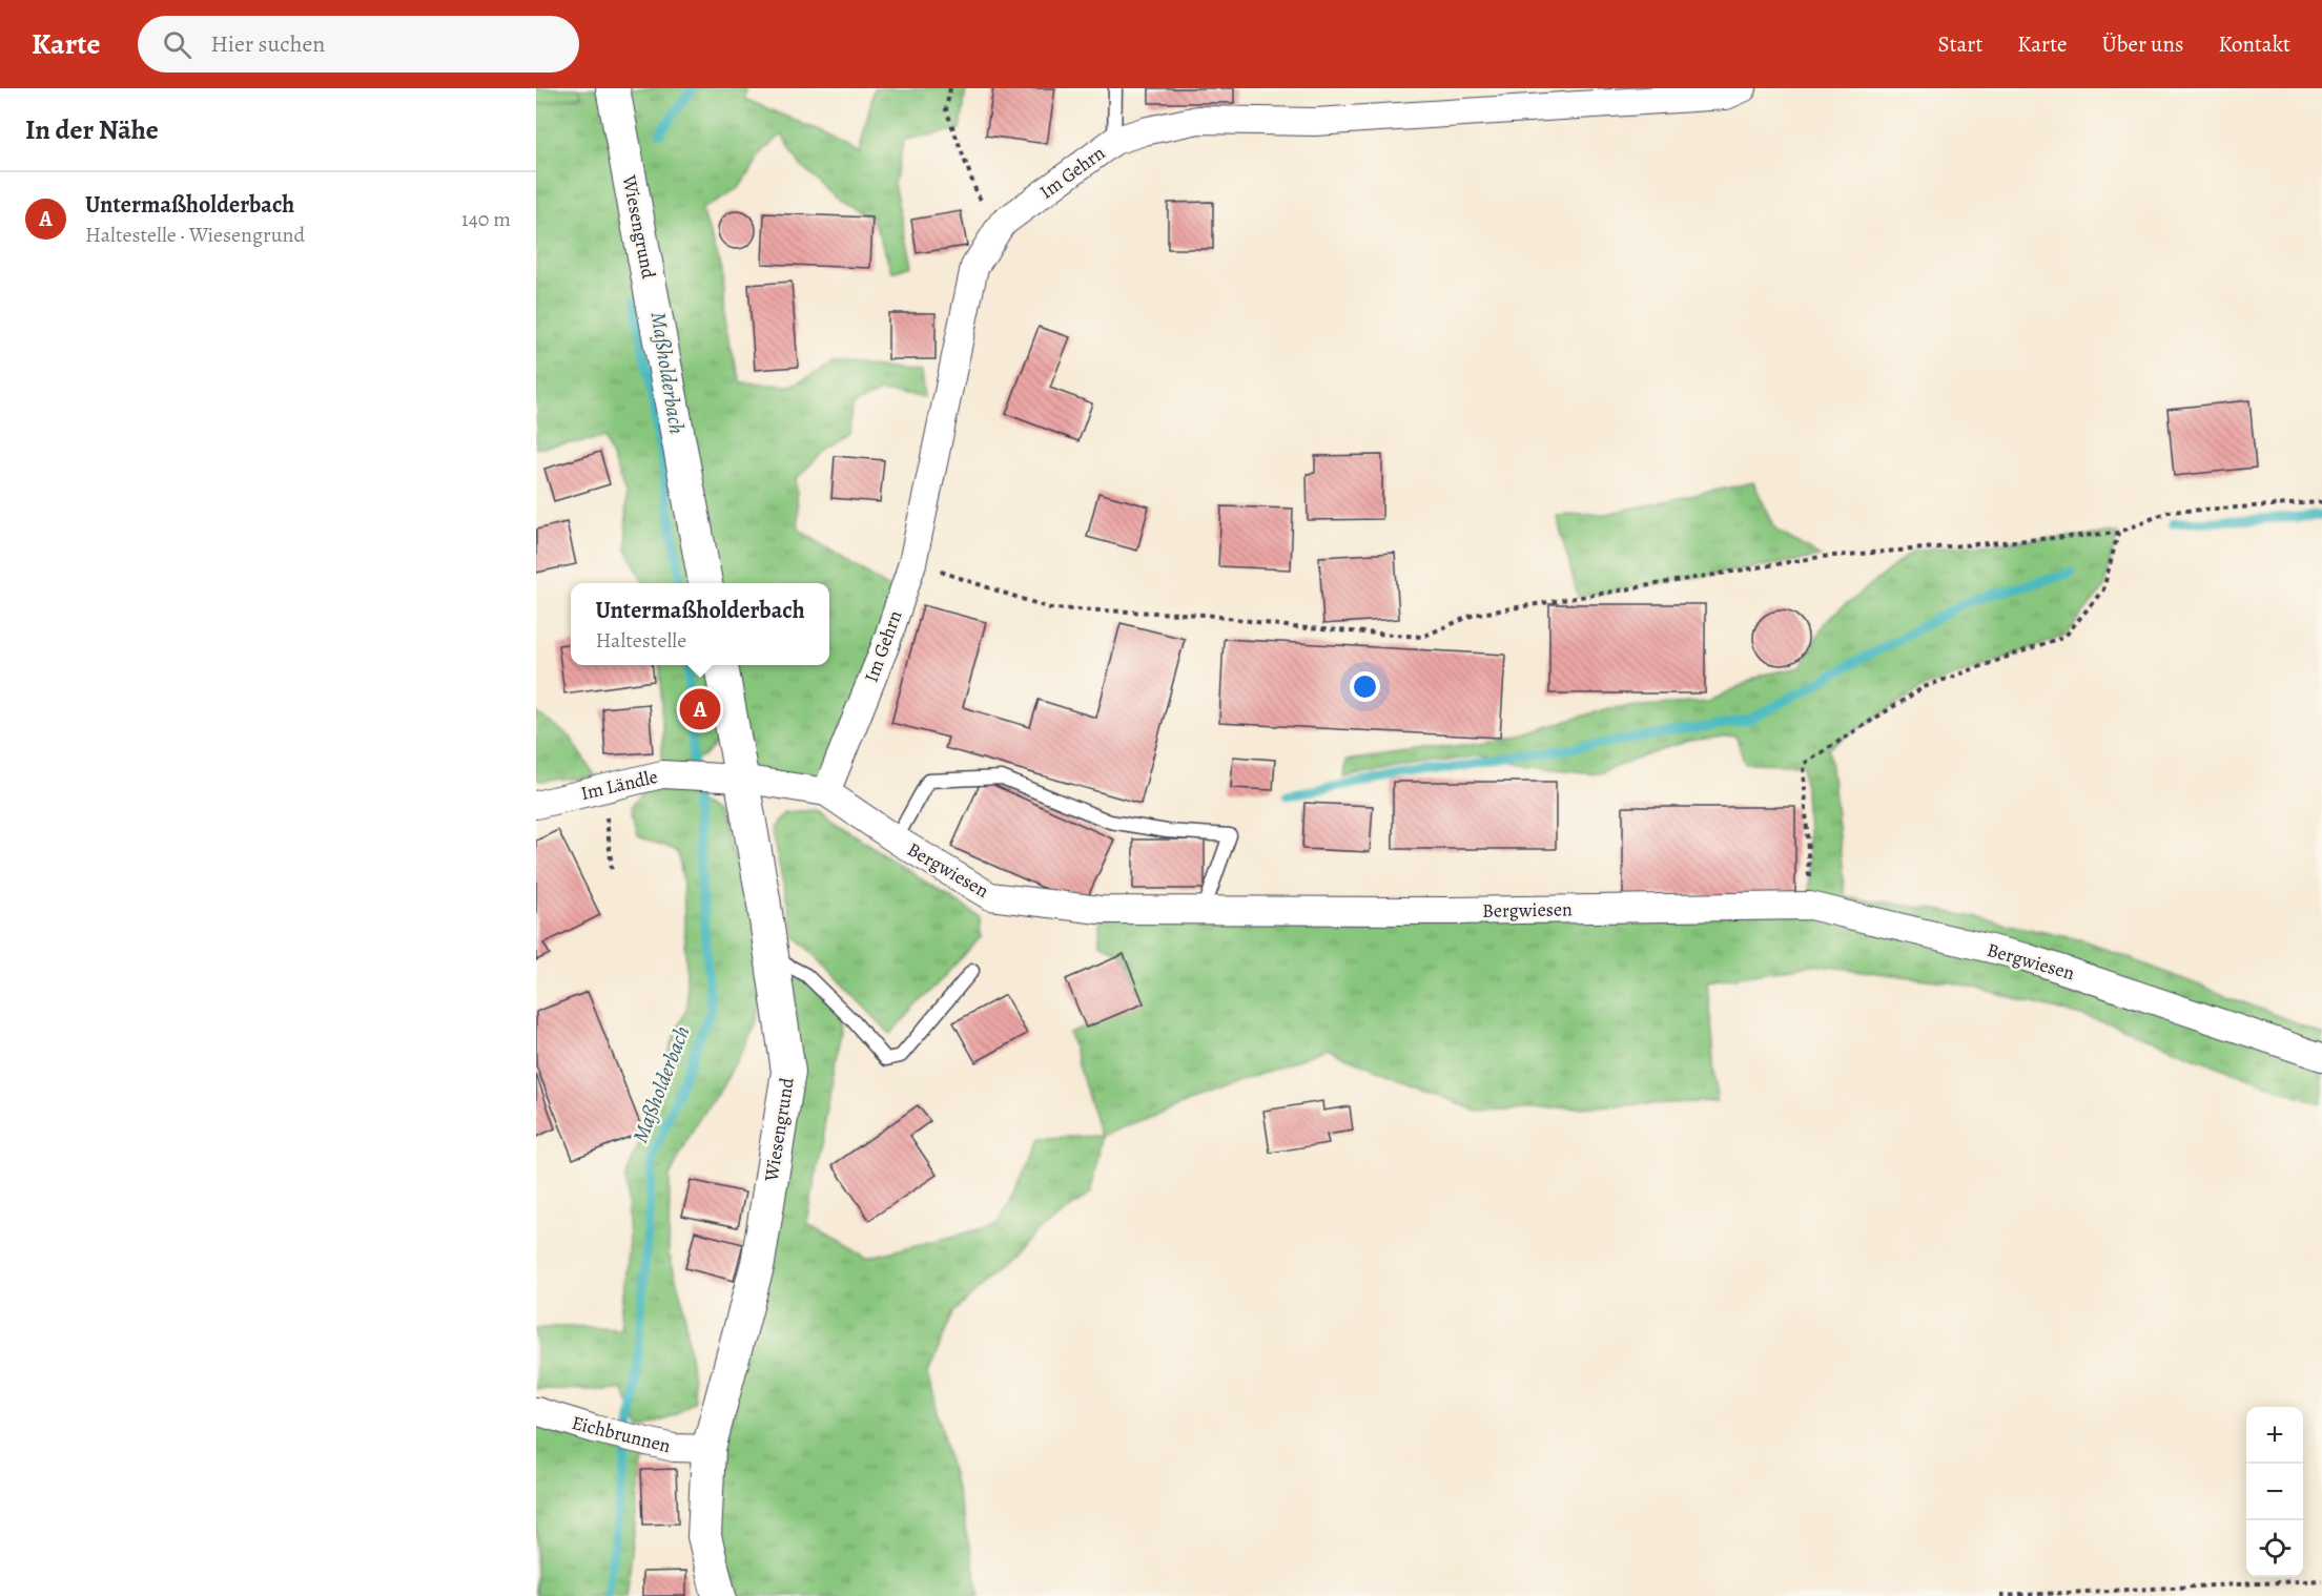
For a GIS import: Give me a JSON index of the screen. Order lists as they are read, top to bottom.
{
  "streets": {
    "street": [
      "Im Gehrn",
      "Wiesengrund",
      "Im Ländle",
      "Bergwiesen",
      "Eichbrunnen"
    ]
  },
  "crossings": [
    ["Im Gehrn", "Bergwiesen"],
    ["Wiesengrund", "Im Ländle"],
    ["Wiesengrund", "Bergwiesen"],
    ["Wiesengrund", "Eichbrunnen"],
    ["Im Ländle", "Bergwiesen"]
  ],
  "water": ["Maßholderbach"],
  "page": {
    "header": "Karte",
    "search": "Hier suchen",
    "nav": [
      "Start",
      "Karte",
      "Über uns",
      "Kontakt"
    ],
    "heading": "In der Nähe",
    "list": [
      {
        "mark": "A",
        "name": "Untermaßholderbach",
        "note": "Haltestelle · Wiesengrund",
        "value": "140 m"
      }
    ],
    "popup": ["Untermaßholderbach", "Haltestelle"],
    "pins": "A",
    "map_buttons": ["+", "−"]
  }
}
